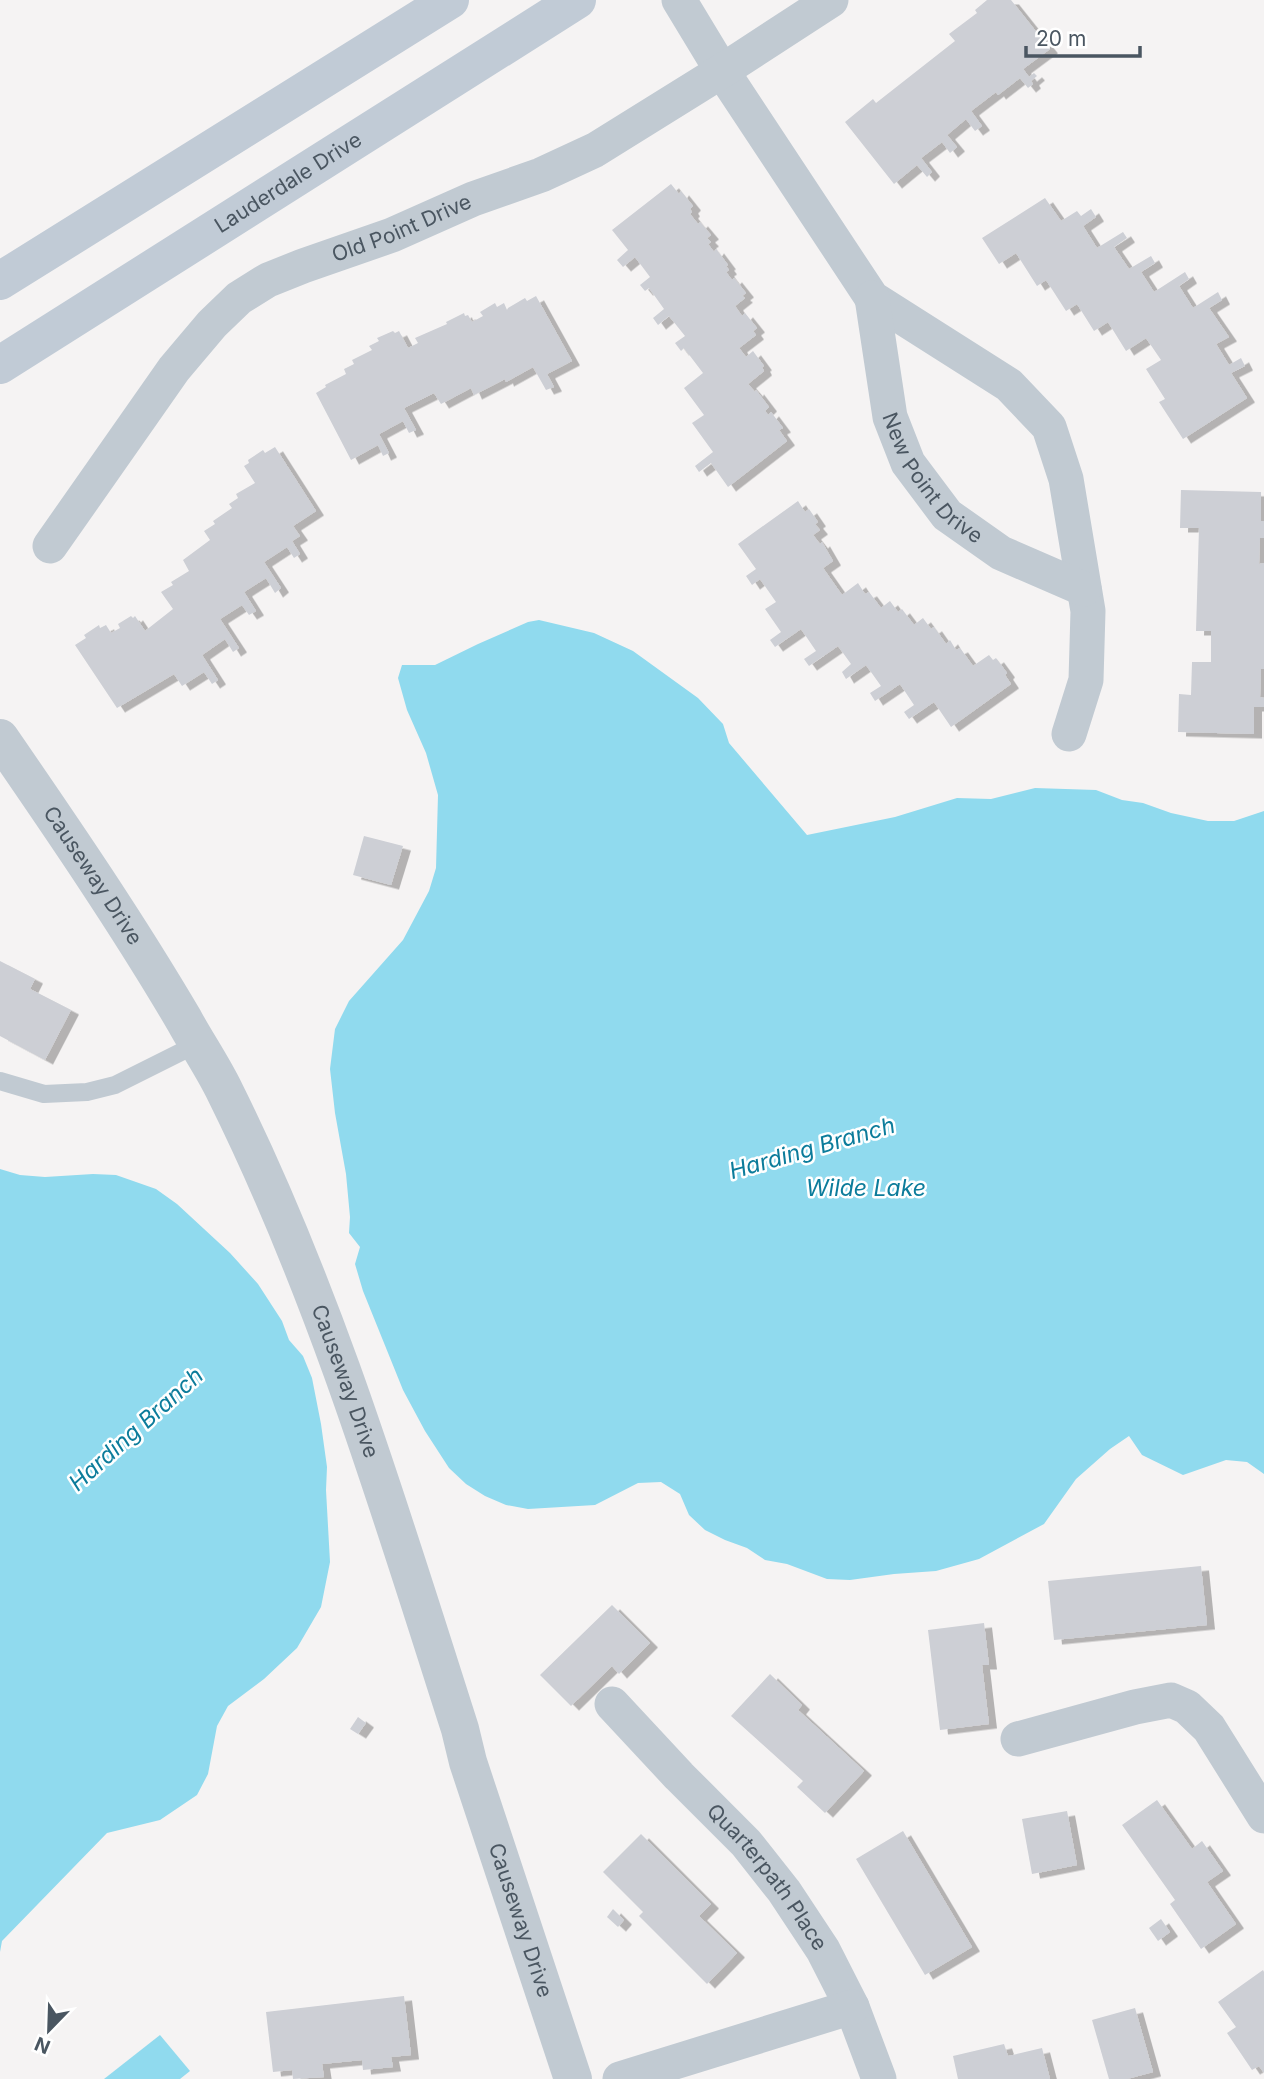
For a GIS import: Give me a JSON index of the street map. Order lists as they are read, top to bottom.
{
  "streets": {
    "main road": ["Lauderdale Drive"],
    "street": [
      "Old Point Drive",
      "New Point Drive",
      "Causeway Drive",
      "Quarterpath Place"
    ]
  },
  "crossings": [
    ["Old Point Drive", "New Point Drive"]
  ],
  "water": ["Harding Branch", "Wilde Lake"],
  "scale_bar": "20 m",
  "north": "bottom left"
}
